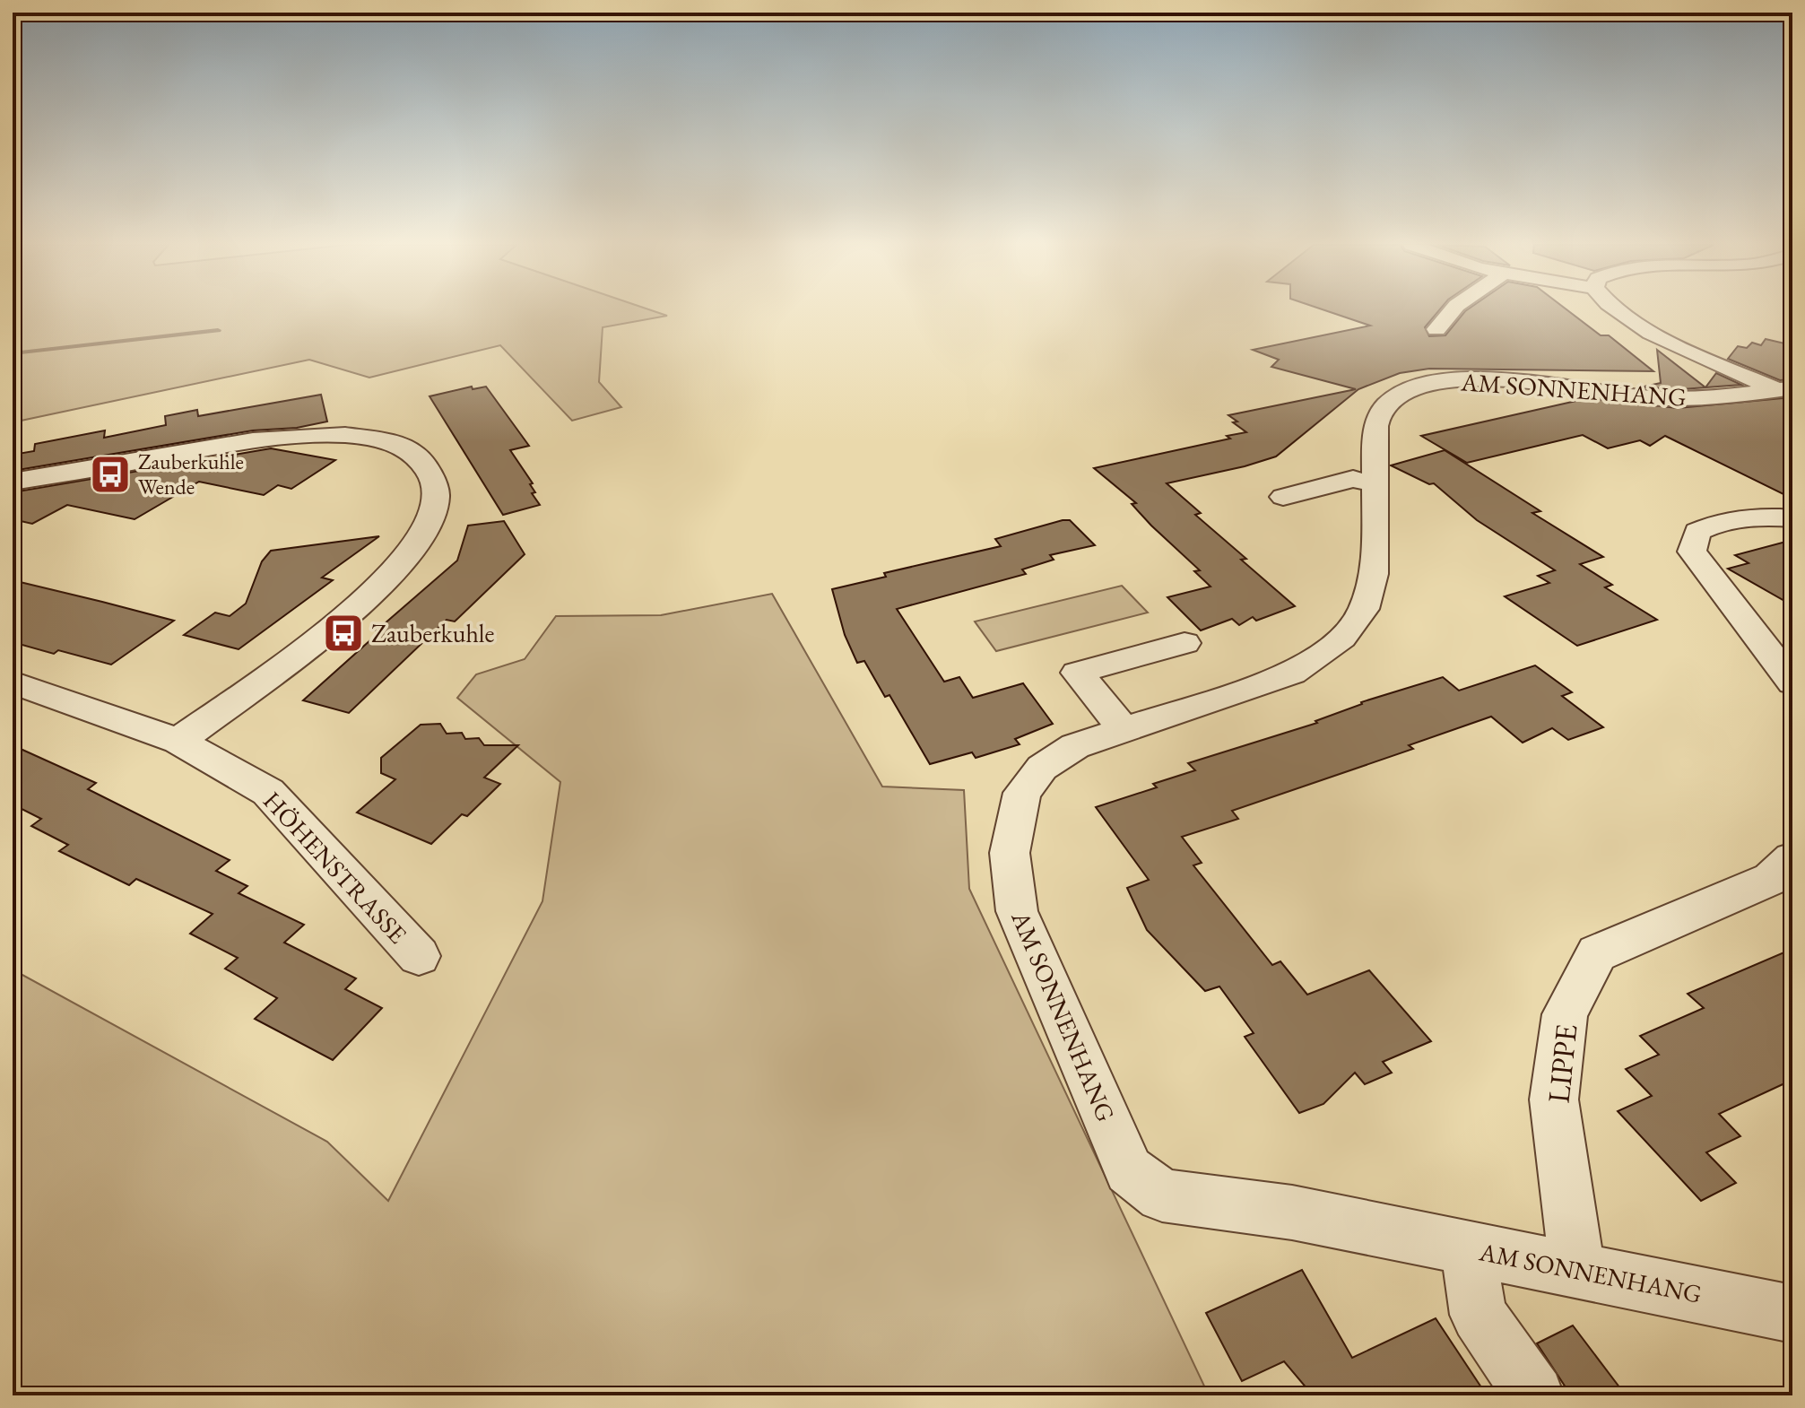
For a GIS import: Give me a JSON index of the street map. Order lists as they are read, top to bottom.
{
  "streets": {
    "street": ["AM SONNENHANG", "HÖHENSTRASSE", "LIPPE"]
  },
  "crossings": [
    ["AM SONNENHANG", "LIPPE"]
  ],
  "places": {
    "bus stop": ["Zauberkuhle Wende", "Zauberkuhle"]
  }
}
